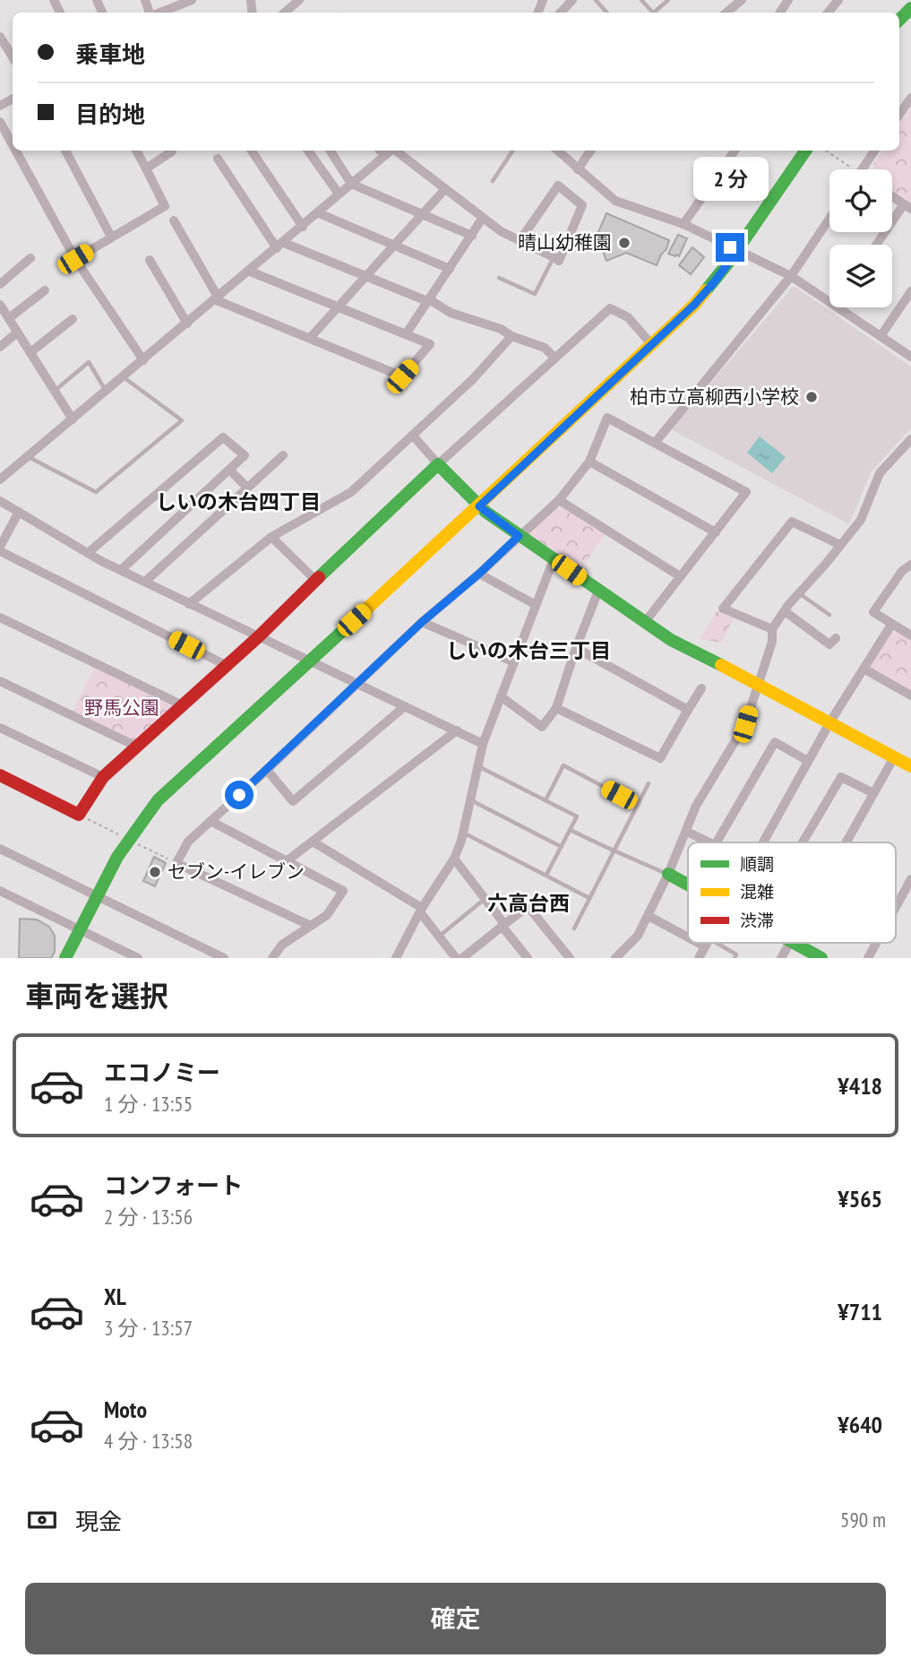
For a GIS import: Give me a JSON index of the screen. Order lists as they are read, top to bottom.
{
  "districts": ["しいの木台四丁目", "しいの木台三丁目", "六高台西"],
  "parks": ["野馬公園"],
  "places": ["晴山幼稚園", "柏市立高柳西小学校", "セブン-イレブン"],
  "legend": ["順調", "混雑", "渋滞"],
  "page": {
    "banner": ["乗車地", "目的地"],
    "bubble": "2 分",
    "heading": "車両を選択",
    "list": [
      {
        "name": "エコノミー",
        "note": "1 分 · 13:55",
        "value": "¥418"
      },
      {
        "name": "コンフォート",
        "note": "2 分 · 13:56",
        "value": "¥565"
      },
      {
        "name": "XL",
        "note": "3 分 · 13:57",
        "value": "¥711"
      },
      {
        "name": "Moto",
        "note": "4 分 · 13:58",
        "value": "¥640"
      }
    ],
    "pay": ["現金", "590 m"],
    "buttons": "確定"
  }
}
